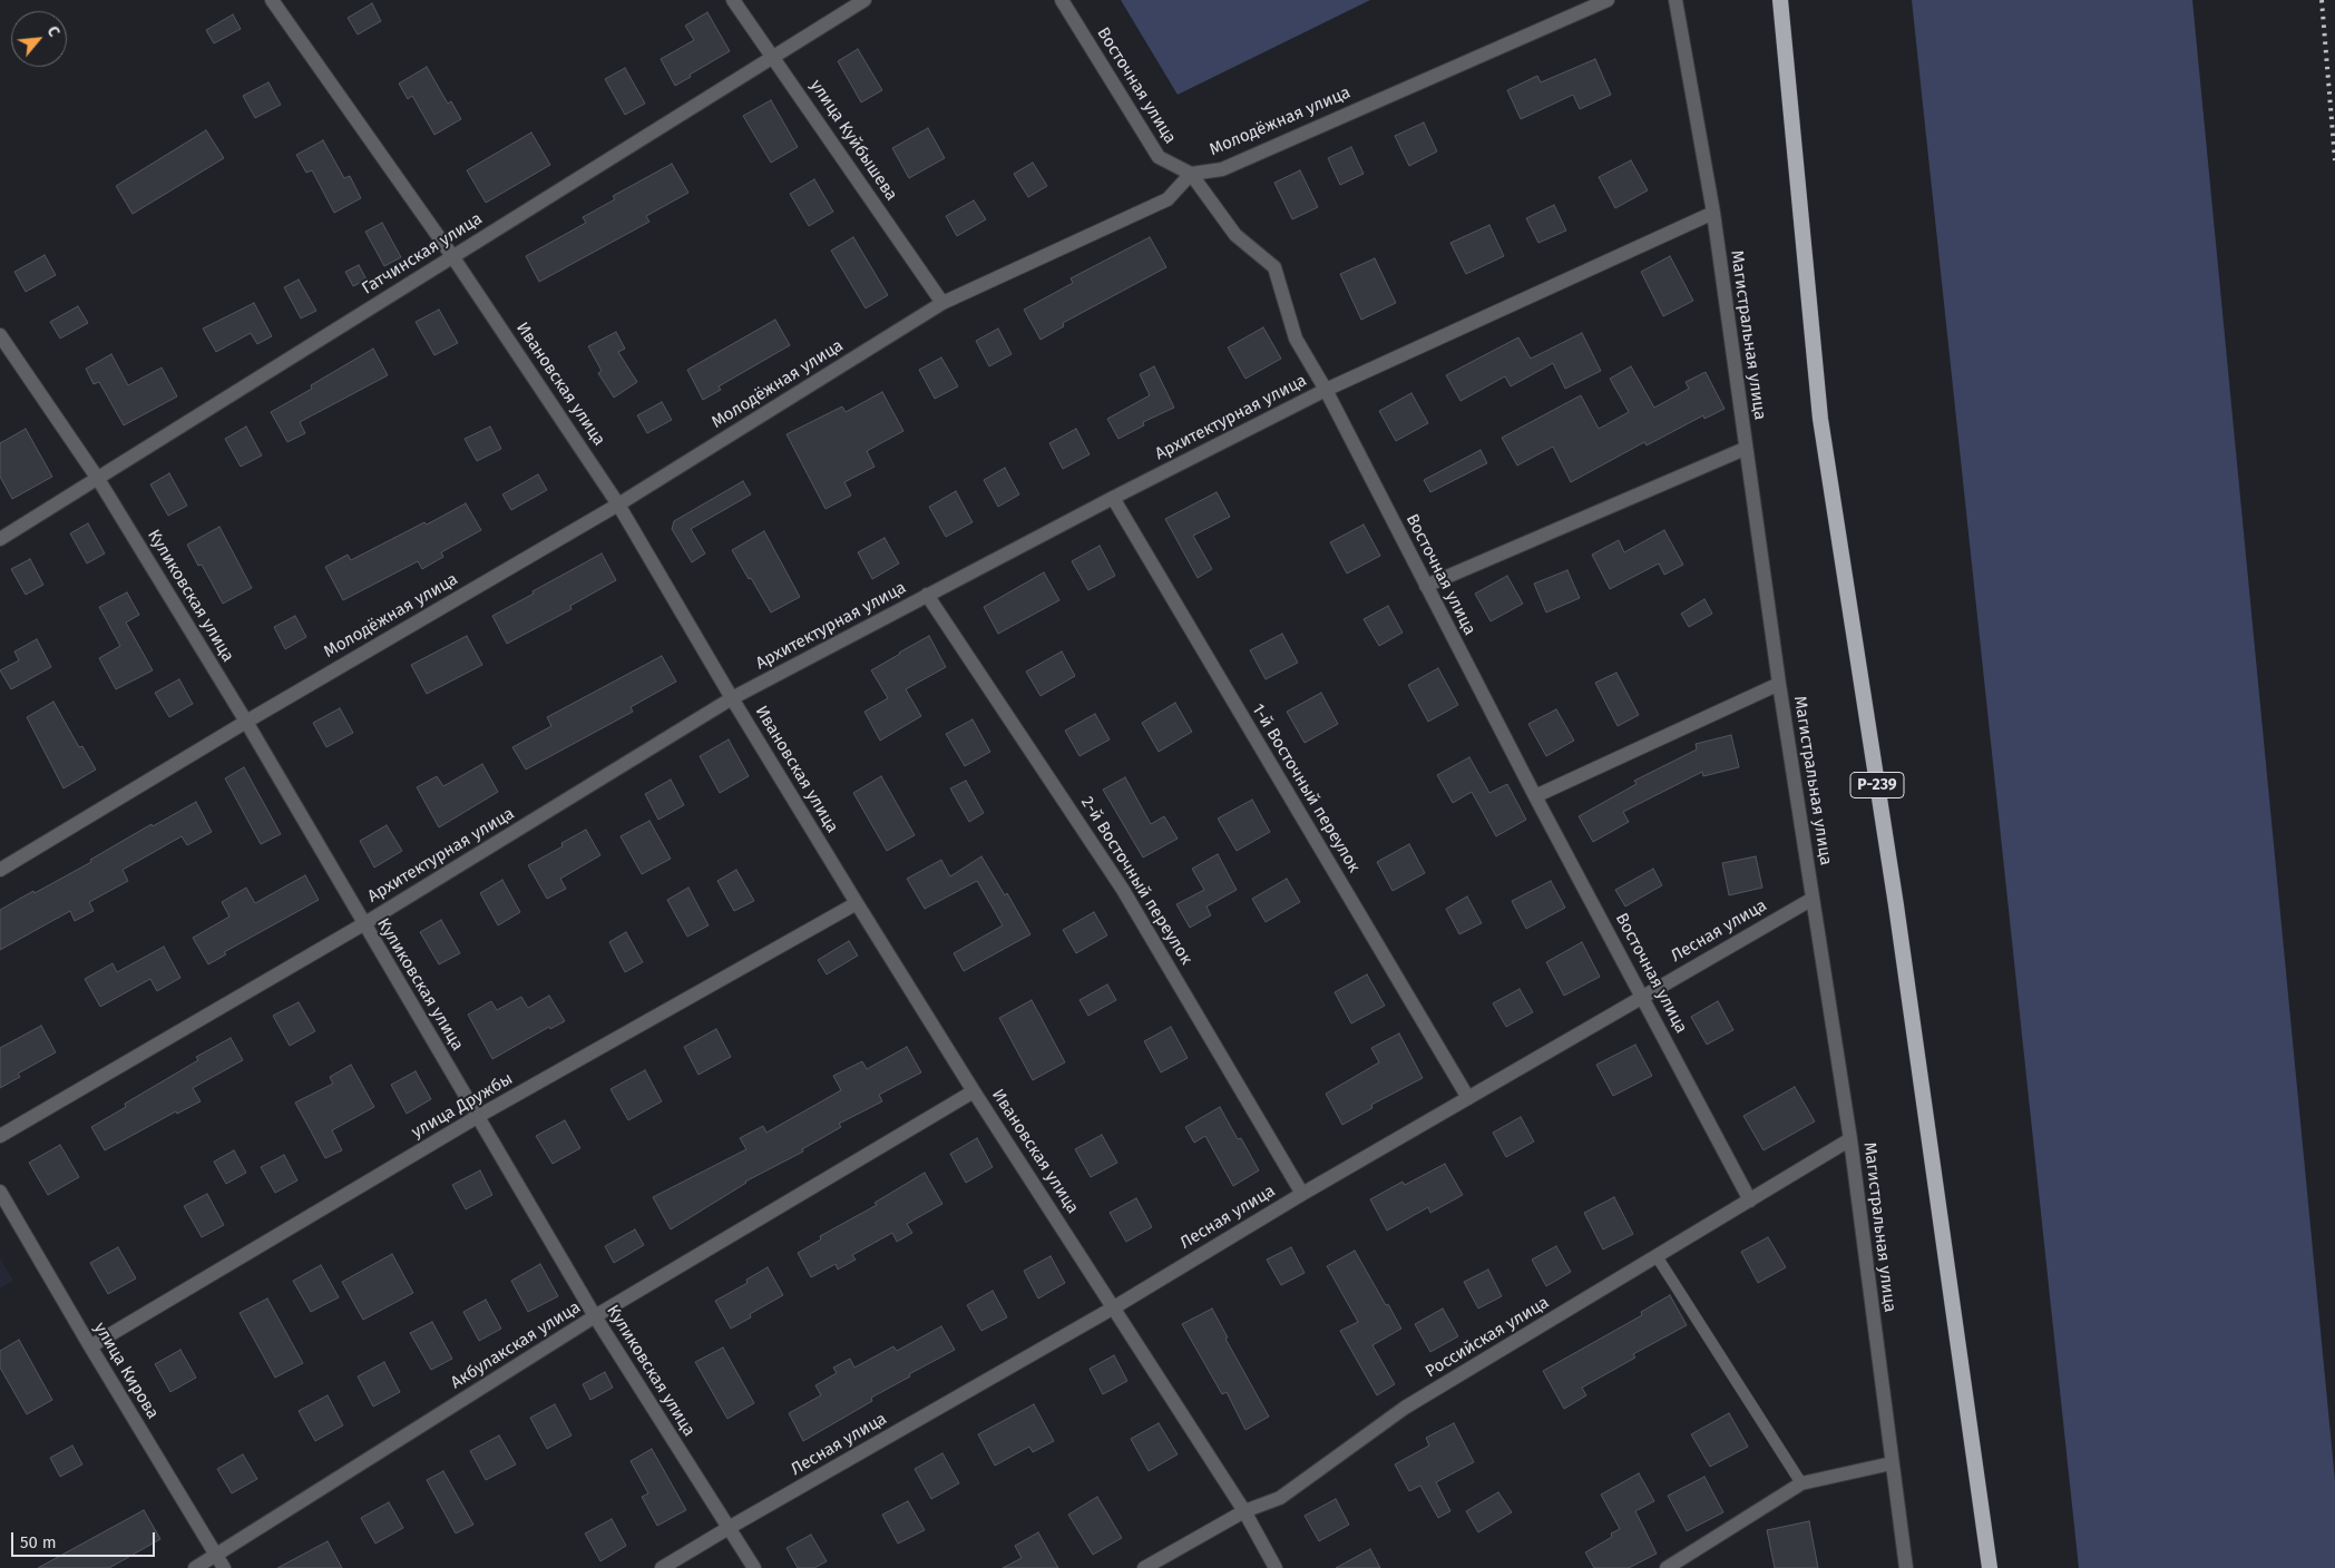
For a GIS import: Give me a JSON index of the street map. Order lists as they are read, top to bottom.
{
  "streets": {
    "highway": ["Р-239"],
    "street": [
      "Восточная улица",
      "Молодёжная улица",
      "улица Куйбышева",
      "Гатчинская улица",
      "Магистральная улица",
      "Ивановская улица",
      "Архитектурная улица",
      "Куликовская улица",
      "1-й Восточный переулок",
      "2-й Восточный переулок",
      "Лесная улица",
      "улица Дружбы",
      "Российская улица",
      "Акбулакская улица",
      "улица Кирова"
    ]
  },
  "crossings": [
    ["Восточная улица", "Молодёжная улица"],
    ["Восточная улица", "Архитектурная улица"],
    ["Восточная улица", "Лесная улица"],
    ["Восточная улица", "Российская улица"],
    ["Молодёжная улица", "улица Куйбышева"],
    ["Молодёжная улица", "Ивановская улица"],
    ["Молодёжная улица", "Куликовская улица"],
    ["улица Куйбышева", "Гатчинская улица"],
    ["Гатчинская улица", "Ивановская улица"],
    ["Гатчинская улица", "Куликовская улица"],
    ["Магистральная улица", "Архитектурная улица"],
    ["Магистральная улица", "Лесная улица"],
    ["Магистральная улица", "Российская улица"],
    ["Ивановская улица", "Архитектурная улица"],
    ["Ивановская улица", "Лесная улица"],
    ["Ивановская улица", "улица Дружбы"],
    ["Ивановская улица", "Российская улица"],
    ["Ивановская улица", "Акбулакская улица"],
    ["Архитектурная улица", "Куликовская улица"],
    ["Архитектурная улица", "1-й Восточный переулок"],
    ["Архитектурная улица", "2-й Восточный переулок"],
    ["Куликовская улица", "Лесная улица"],
    ["Куликовская улица", "улица Дружбы"],
    ["Куликовская улица", "Акбулакская улица"],
    ["1-й Восточный переулок", "Лесная улица"],
    ["2-й Восточный переулок", "Лесная улица"],
    ["улица Дружбы", "улица Кирова"],
    ["Акбулакская улица", "улица Кирова"]
  ],
  "scale_bar": "50 m",
  "north": "top right"
}
